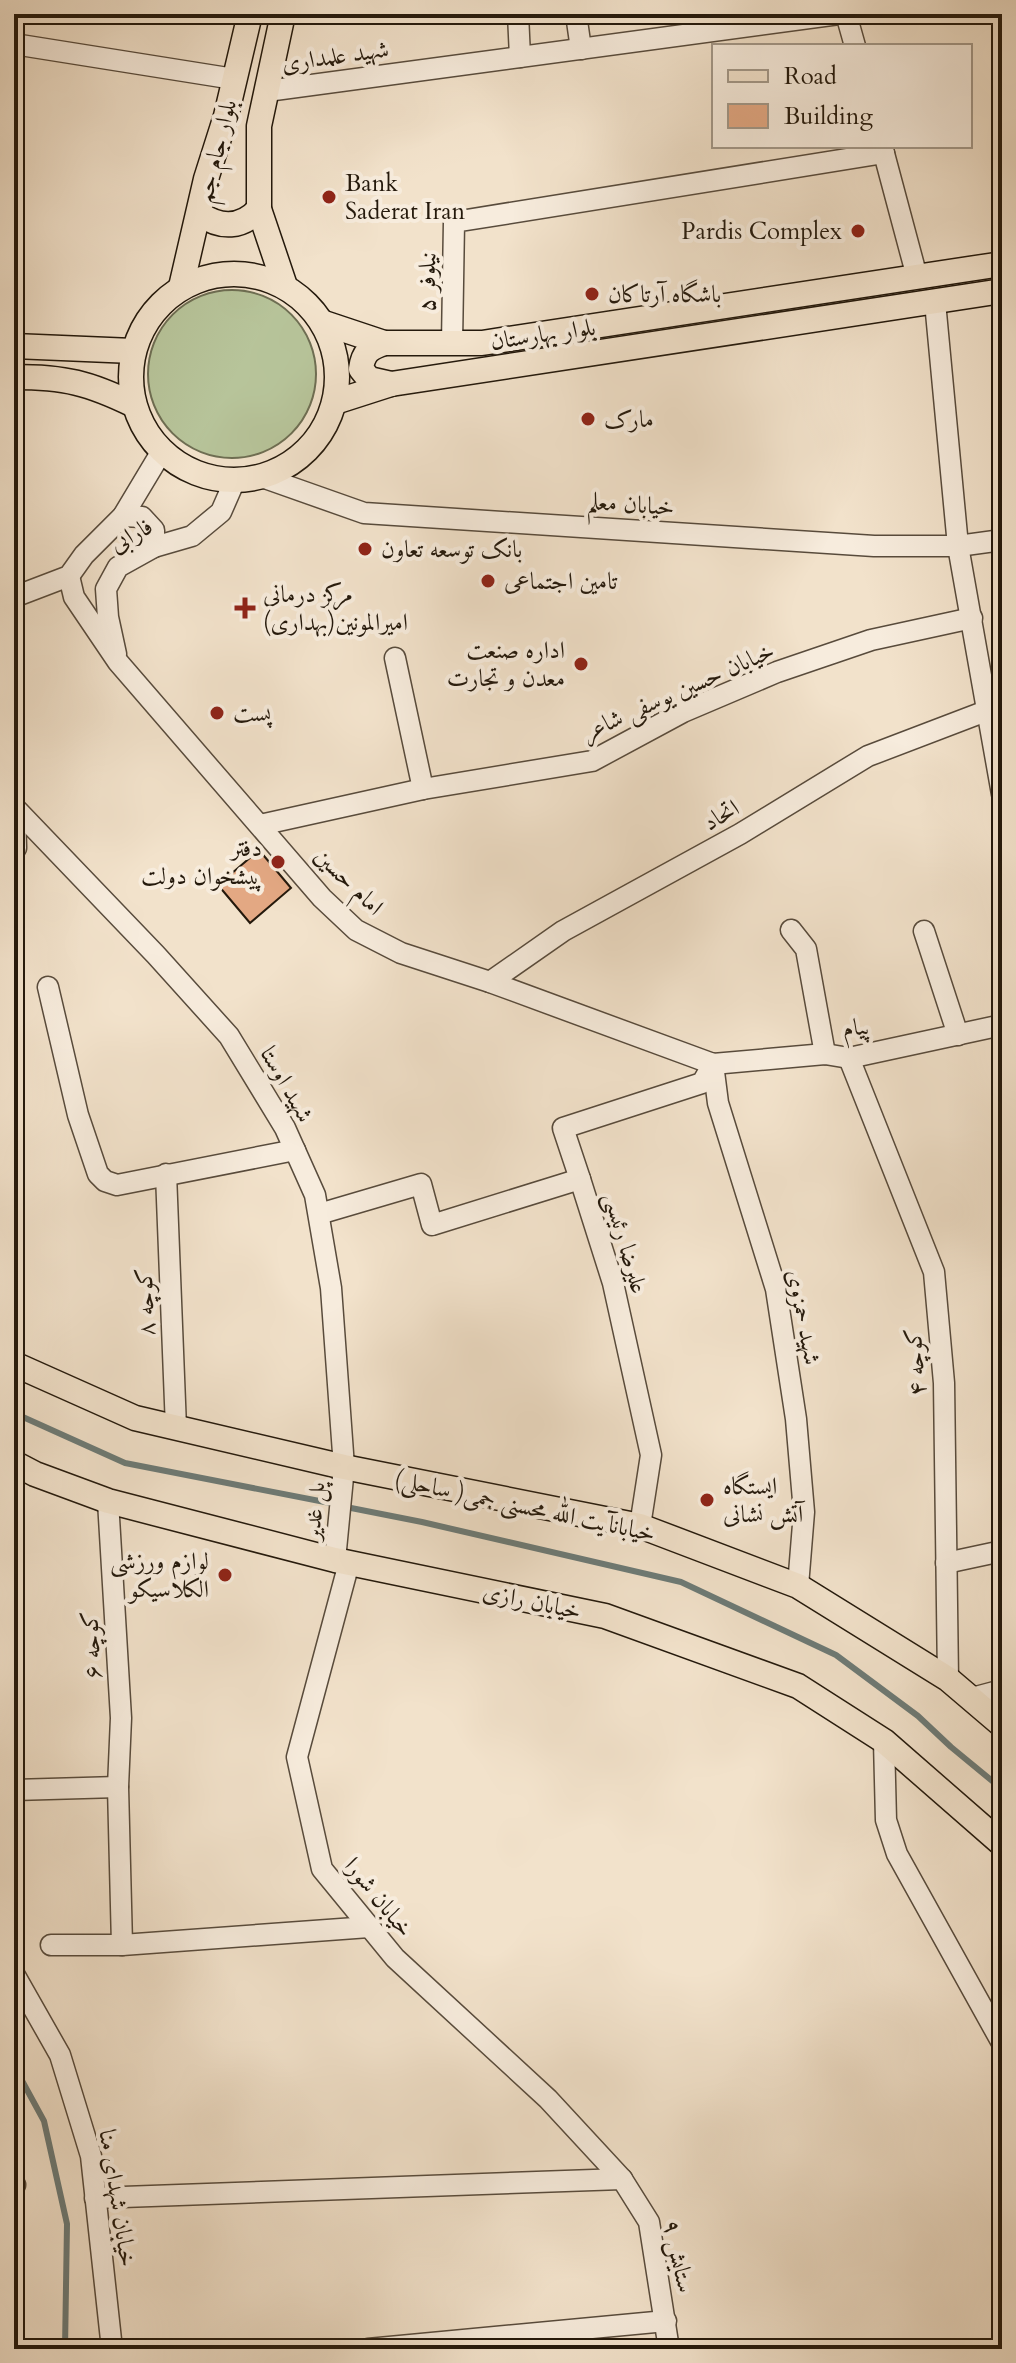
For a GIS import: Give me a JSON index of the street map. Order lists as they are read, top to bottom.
{
  "streets": {
    "main road": [
      "بلوار جام جم",
      "بلوار بهارستان",
      "خیابانآیت الله محسنی جمی( ساحلی)",
      "خیابان رازی"
    ],
    "street": [
      "شهید علمداری",
      "نیلوفر ۵",
      "خیابان معلم",
      "فارابی",
      "خیابان حسین یوسفی شاعر",
      "اتحاد",
      "امام حسین",
      "پیام",
      "شهید اوستا",
      "علیرضا رئیسی",
      "کوچه ۸",
      "شهید حمزوی",
      "کوچه ۴",
      "پل غدیر",
      "کوچه ۶",
      "خیابان شورا",
      "خیابان شهدای منا",
      "ستایش ۹"
    ]
  },
  "crossings": [
    ["شهید علمداری", "بلوار جام جم"],
    ["بلوار جام جم", "بلوار بهارستان"],
    ["بلوار جام جم", "خیابان معلم"],
    ["بلوار جام جم", "فارابی"],
    ["نیلوفر ۵", "بلوار بهارستان"],
    ["بلوار بهارستان", "خیابان معلم"],
    ["بلوار بهارستان", "فارابی"],
    ["خیابان معلم", "فارابی"],
    ["فارابی", "امام حسین"],
    ["خیابان حسین یوسفی شاعر", "امام حسین"],
    ["اتحاد", "امام حسین"],
    ["امام حسین", "پیام"],
    ["امام حسین", "شهید حمزوی"],
    ["پیام", "شهید حمزوی"],
    ["پیام", "کوچه ۴"],
    ["شهید اوستا", "علیرضا رئیسی"],
    ["شهید اوستا", "خیابانآیت الله محسنی جمی( ساحلی)"],
    ["شهید اوستا", "پل غدیر"],
    ["علیرضا رئیسی", "خیابانآیت الله محسنی جمی( ساحلی)"],
    ["کوچه ۸", "خیابانآیت الله محسنی جمی( ساحلی)"],
    ["شهید حمزوی", "خیابانآیت الله محسنی جمی( ساحلی)"],
    ["کوچه ۴", "خیابانآیت الله محسنی جمی( ساحلی)"],
    ["خیابانآیت الله محسنی جمی( ساحلی)", "پل غدیر"],
    ["پل غدیر", "خیابان رازی"],
    ["پل غدیر", "خیابان شورا"],
    ["خیابان رازی", "کوچه ۶"],
    ["خیابان رازی", "خیابان شورا"],
    ["خیابان شورا", "ستایش ۹"]
  ],
  "places": {
    "other": [
      "Bank Saderat Iran",
      "Pardis Complex",
      "باشگاه آرتاکان",
      "مارک",
      "بانک توسعه تعاون",
      "تامین اجتماعی",
      "اداره صنعت معدن و تجارت",
      "پست",
      "دفتر پیشخوان دولت",
      "ایستگاه آتش نشانی",
      "لوازم ورزشی الکلاسیکو"
    ],
    "health": ["مرکز درمانی امیرالمونین(بهداری)"]
  },
  "legend": ["Road", "Building"]
}
